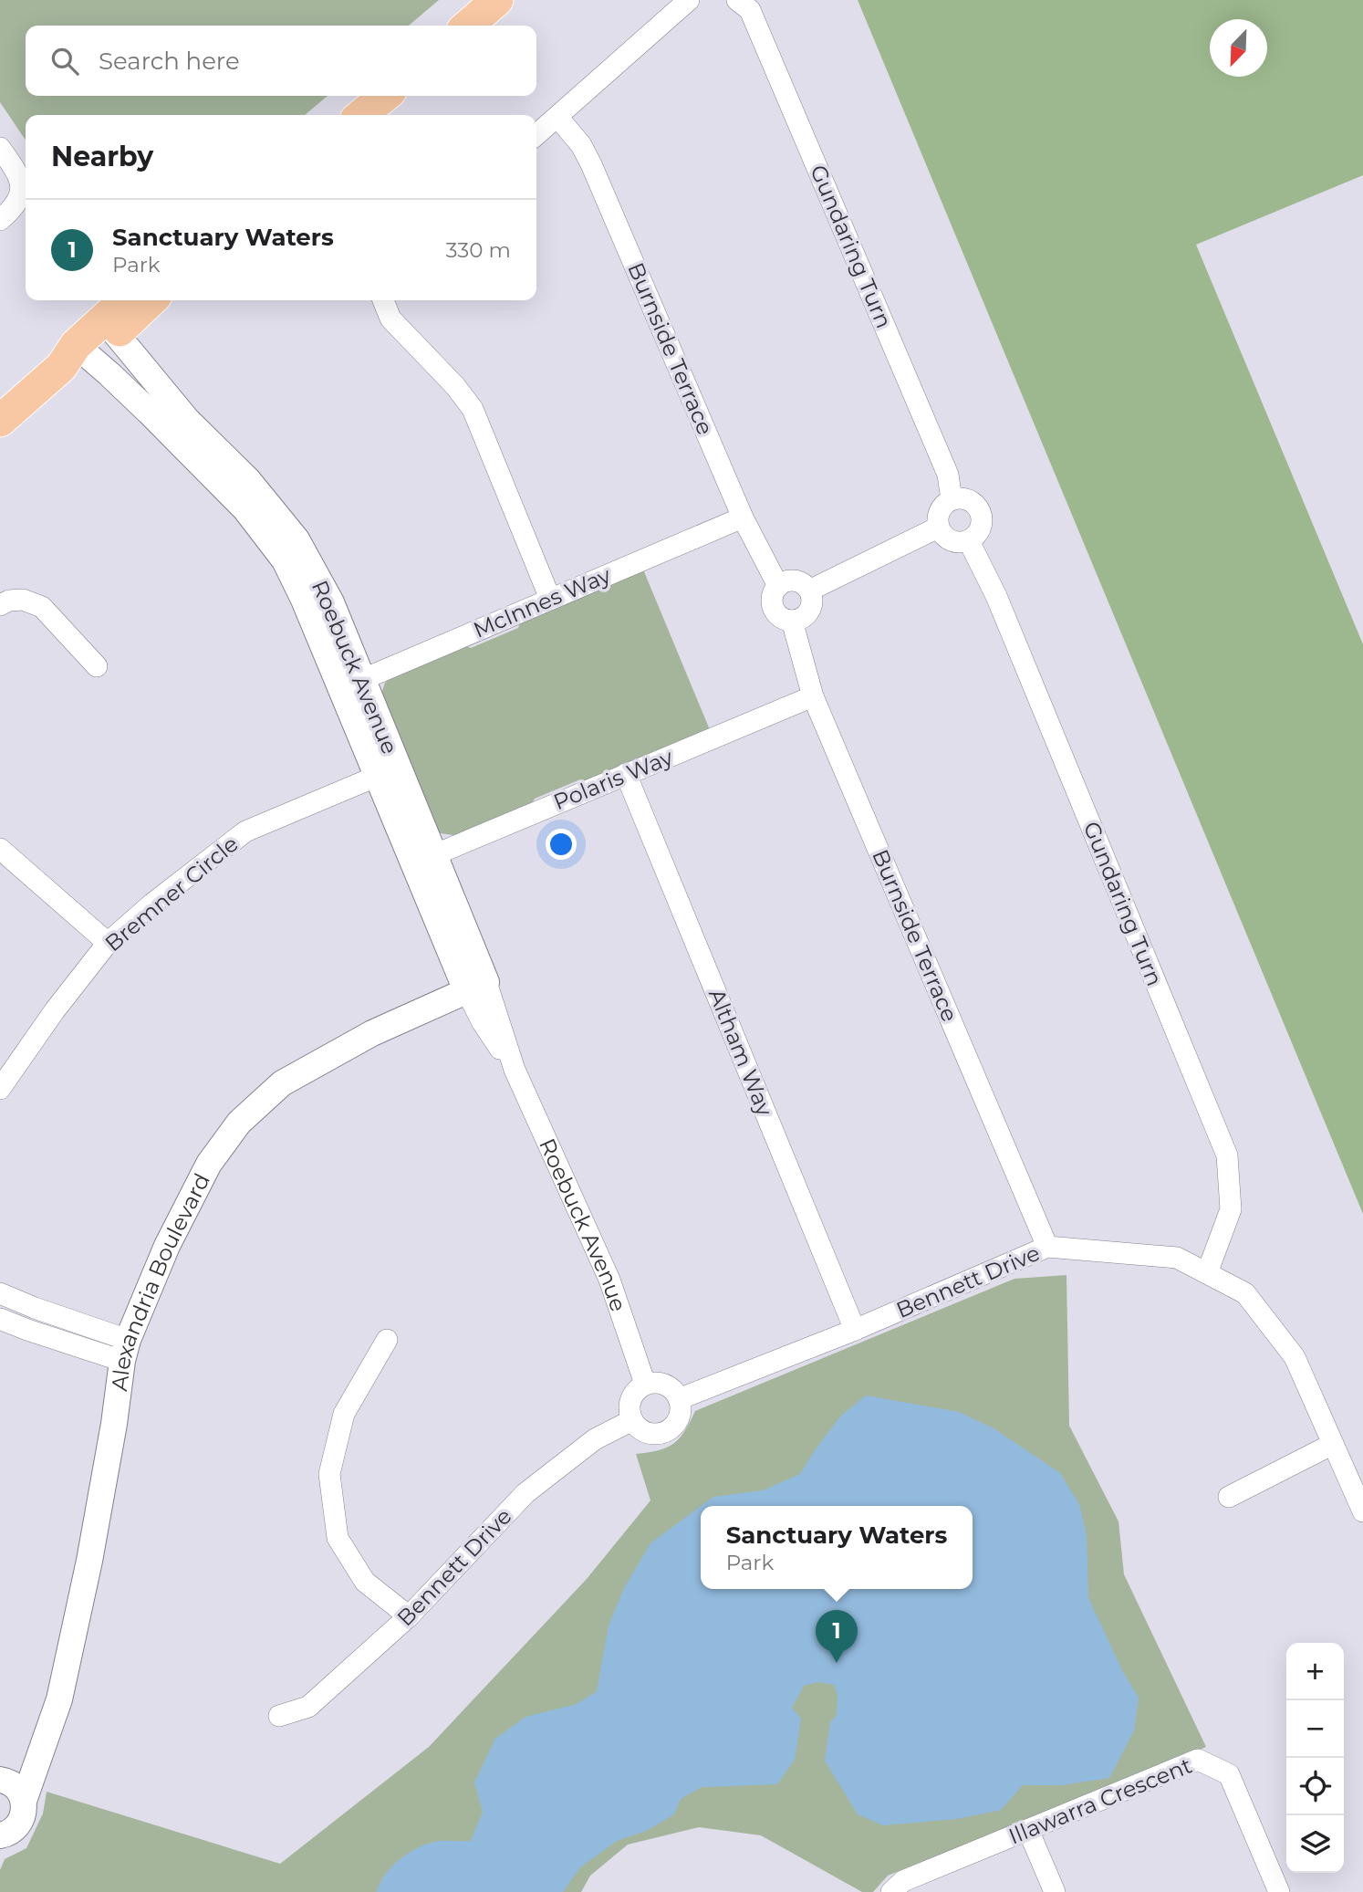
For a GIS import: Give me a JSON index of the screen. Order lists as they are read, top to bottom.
{
  "streets": {
    "street": [
      "Gundaring Turn",
      "Burnside Terrace",
      "McInnes Way",
      "Roebuck Avenue",
      "Polaris Way",
      "Bremner Circle",
      "Altham Way",
      "Bennett Drive",
      "Alexandria Boulevard",
      "Illawarra Crescent"
    ]
  },
  "crossings": [
    ["Gundaring Turn", "Bennett Drive"],
    ["Burnside Terrace", "McInnes Way"],
    ["Burnside Terrace", "Polaris Way"],
    ["Burnside Terrace", "Bennett Drive"],
    ["McInnes Way", "Roebuck Avenue"],
    ["Roebuck Avenue", "Polaris Way"],
    ["Roebuck Avenue", "Bremner Circle"],
    ["Roebuck Avenue", "Bennett Drive"],
    ["Roebuck Avenue", "Alexandria Boulevard"],
    ["Polaris Way", "Altham Way"],
    ["Altham Way", "Bennett Drive"]
  ],
  "north": "bottom left",
  "page": {
    "search": "Search here",
    "heading": "Nearby",
    "list": [
      {
        "mark": "1",
        "name": "Sanctuary Waters",
        "note": "Park",
        "value": "330 m"
      }
    ],
    "popup": ["Sanctuary Waters", "Park"],
    "pins": "1",
    "map_buttons": ["+", "−"]
  }
}
